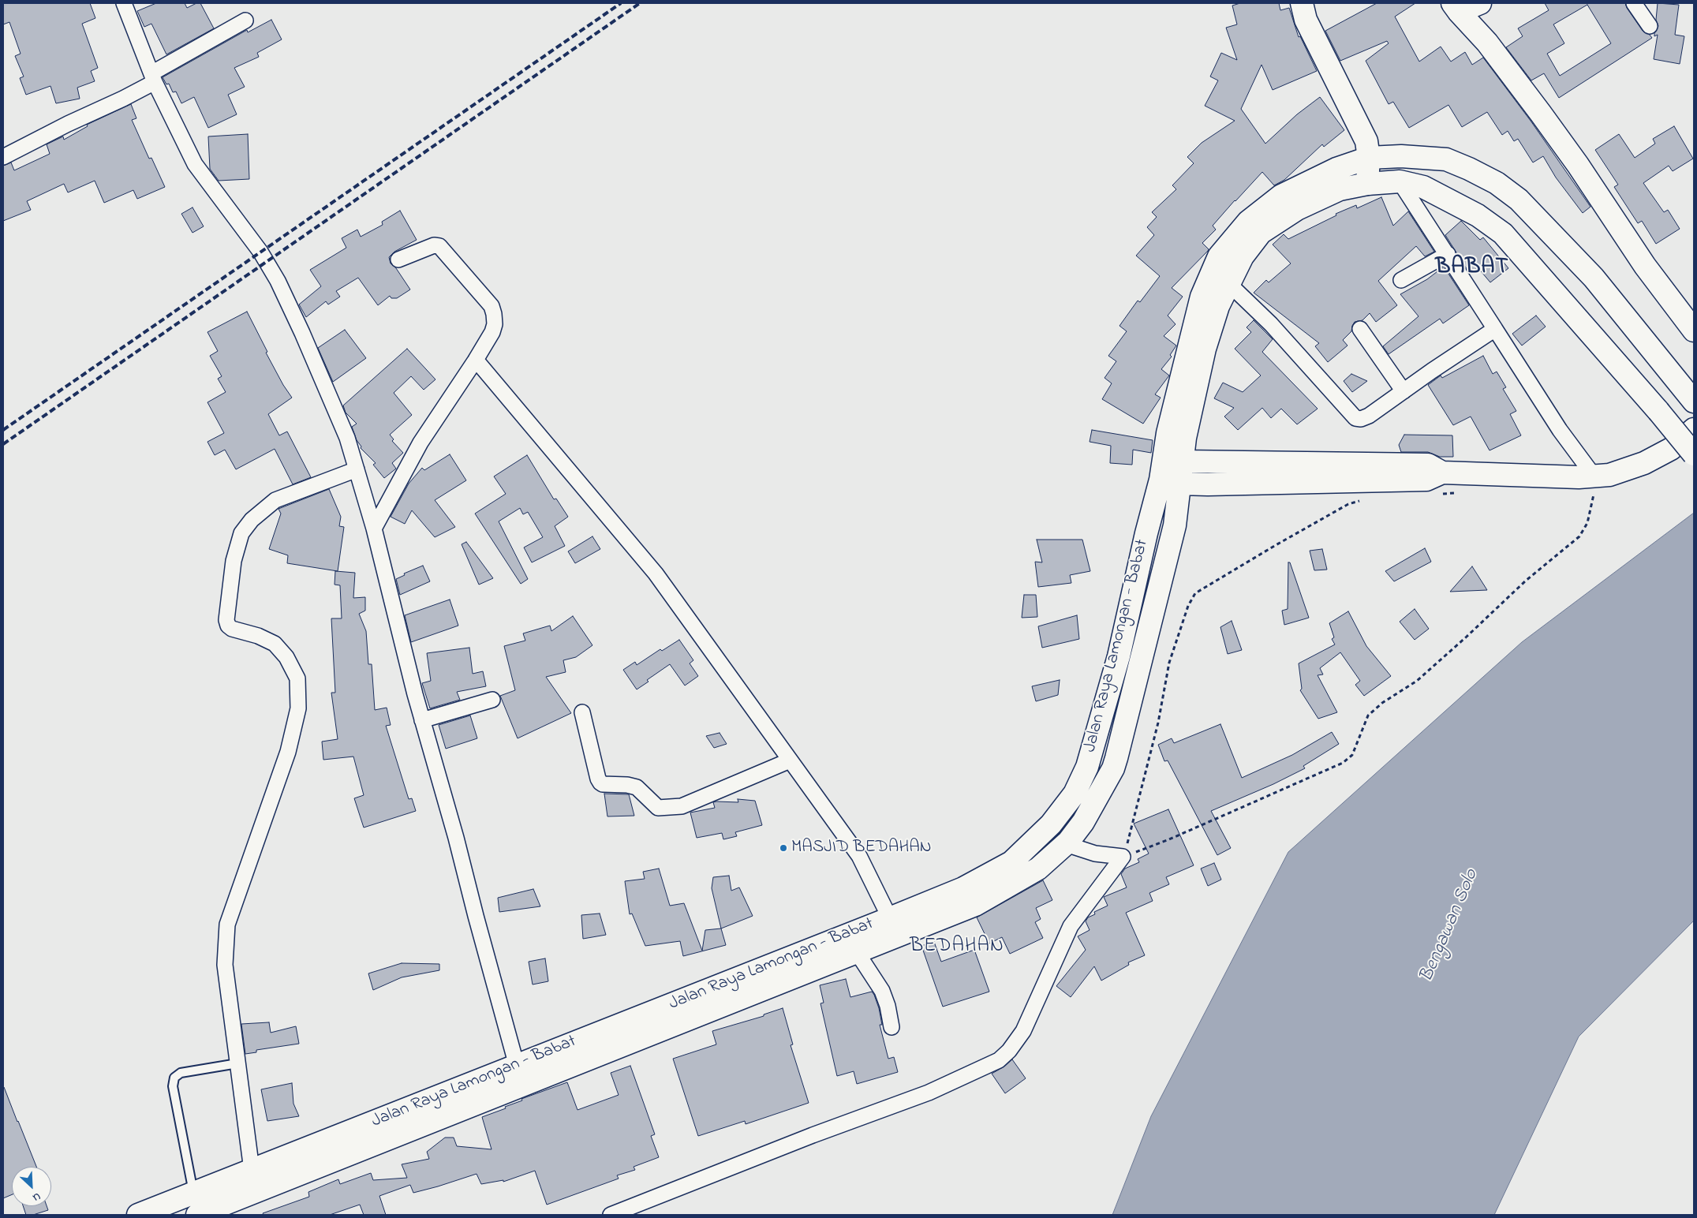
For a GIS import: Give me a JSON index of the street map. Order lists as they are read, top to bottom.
{
  "streets": {
    "main road": ["Jalan Raya Lamongan - Babat"]
  },
  "districts": ["BABAT", "BEDAHAN"],
  "water": ["Bengawan Solo"],
  "places": ["MASJID BEDAHAN"],
  "north": "bottom right"
}
